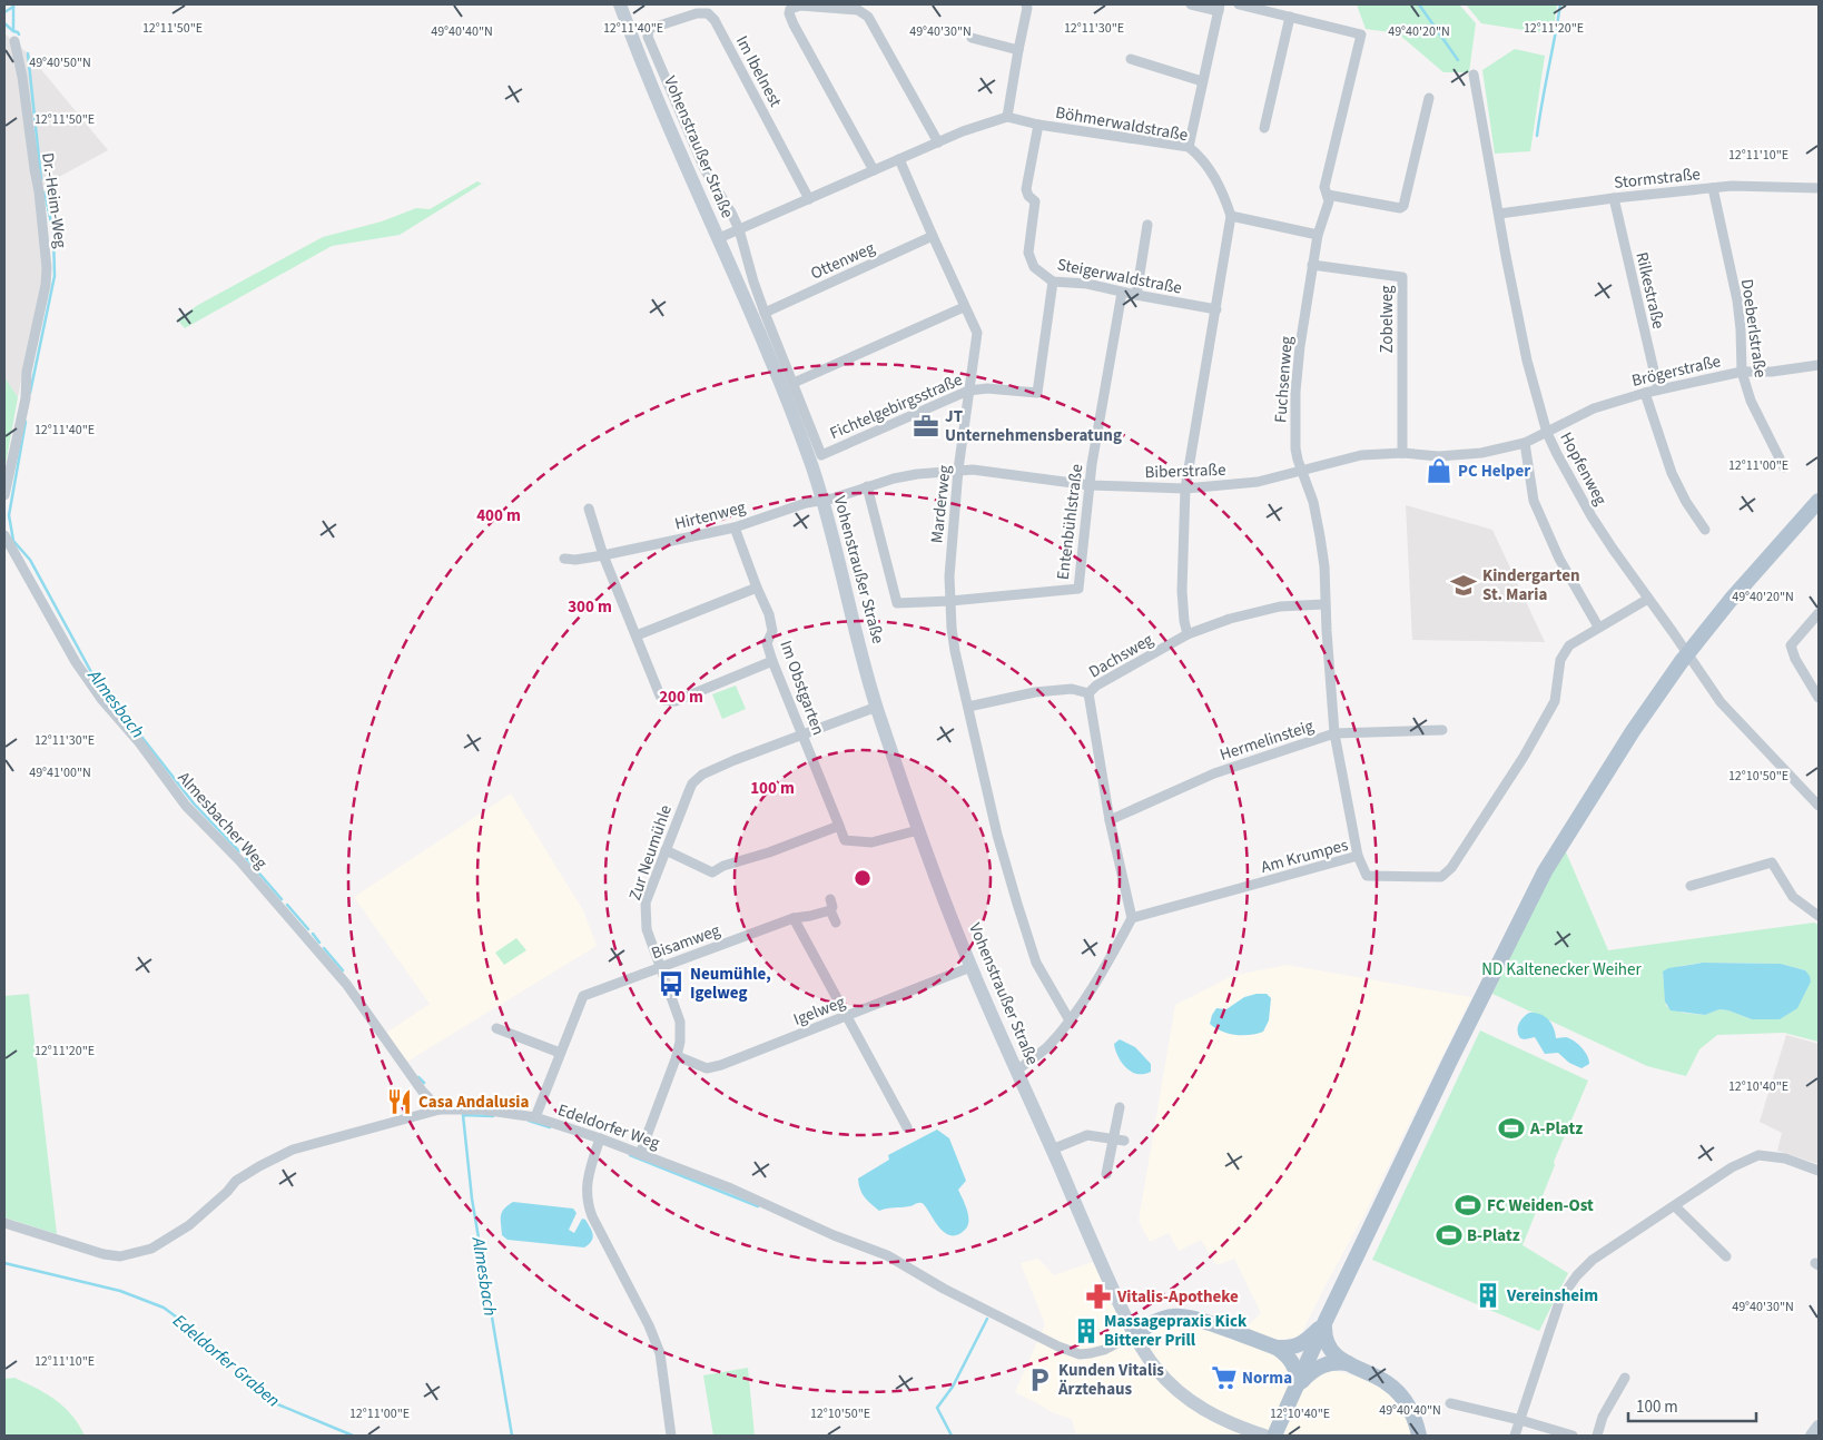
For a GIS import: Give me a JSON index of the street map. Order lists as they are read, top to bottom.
{
  "streets": {
    "main road": ["Vohenstraußer Straße"],
    "street": [
      "Im Ibelnest",
      "Böhmerwaldstraße",
      "Stormstraße",
      "Dr.-Heim-Weg",
      "Ottenweg",
      "Steigerwaldstraße",
      "Rilkestraße",
      "Zobelweg",
      "Doeberlstraße",
      "Brögerstraße",
      "Fuchsenweg",
      "Fichtelgebirgsstraße",
      "Hopfenweg",
      "Biberstraße",
      "Marderweg",
      "Hirtenweg",
      "Entenbühlstraße",
      "Dachsweg",
      "Im Obstgarten",
      "Hermelinsteig",
      "Almesbacher Weg",
      "Zur Neumühle",
      "Am Krumpes",
      "Bisamweg",
      "Igelweg",
      "Edeldorfer Weg"
    ]
  },
  "crossings": [
    ["Im Ibelnest", "Vohenstraußer Straße"],
    ["Böhmerwaldstraße", "Steigerwaldstraße"],
    ["Böhmerwaldstraße", "Biberstraße"],
    ["Böhmerwaldstraße", "Dachsweg"],
    ["Vohenstraußer Straße", "Ottenweg"],
    ["Vohenstraußer Straße", "Fichtelgebirgsstraße"],
    ["Vohenstraußer Straße", "Biberstraße"],
    ["Vohenstraußer Straße", "Hirtenweg"],
    ["Vohenstraußer Straße", "Im Obstgarten"],
    ["Vohenstraußer Straße", "Zur Neumühle"],
    ["Vohenstraußer Straße", "Igelweg"],
    ["Vohenstraußer Straße", "Edeldorfer Weg"],
    ["Stormstraße", "Rilkestraße"],
    ["Stormstraße", "Doeberlstraße"],
    ["Stormstraße", "Hopfenweg"],
    ["Ottenweg", "Marderweg"],
    ["Steigerwaldstraße", "Fichtelgebirgsstraße"],
    ["Steigerwaldstraße", "Entenbühlstraße"],
    ["Rilkestraße", "Brögerstraße"],
    ["Zobelweg", "Fuchsenweg"],
    ["Zobelweg", "Biberstraße"],
    ["Doeberlstraße", "Brögerstraße"],
    ["Brögerstraße", "Hopfenweg"],
    ["Brögerstraße", "Biberstraße"],
    ["Fuchsenweg", "Biberstraße"],
    ["Fuchsenweg", "Dachsweg"],
    ["Fuchsenweg", "Hermelinsteig"],
    ["Fuchsenweg", "Am Krumpes"],
    ["Fichtelgebirgsstraße", "Marderweg"],
    ["Hopfenweg", "Biberstraße"],
    ["Hopfenweg", "Am Krumpes"],
    ["Biberstraße", "Marderweg"],
    ["Biberstraße", "Hirtenweg"],
    ["Biberstraße", "Entenbühlstraße"],
    ["Marderweg", "Entenbühlstraße"],
    ["Hirtenweg", "Im Obstgarten"],
    ["Dachsweg", "Hermelinsteig"],
    ["Dachsweg", "Am Krumpes"],
    ["Im Obstgarten", "Zur Neumühle"],
    ["Almesbacher Weg", "Edeldorfer Weg"],
    ["Zur Neumühle", "Bisamweg"],
    ["Zur Neumühle", "Igelweg"],
    ["Zur Neumühle", "Edeldorfer Weg"],
    ["Bisamweg", "Edeldorfer Weg"]
  ],
  "water": ["Almesbach", "Edeldorfer Graben"],
  "parks": ["ND Kaltenecker Weiher"],
  "places": {
    "office": ["JT Unternehmensberatung"],
    "shop": ["PC Helper"],
    "school or university": ["Kindergarten St. Maria"],
    "bus stop": ["Neumühle, Igelweg"],
    "restaurant": ["Casa Andalusia"],
    "sports": ["A-Platz", "FC Weiden-Ost", "B-Platz"],
    "building": ["Vereinsheim", "Massagepraxis Kick Bitterer Prill"],
    "pharmacy": ["Vitalis-Apotheke"],
    "supermarket": ["Norma"],
    "parking": ["Kunden Vitalis Ärztehaus"]
  },
  "scale_bar": "100 m",
  "coordinates": [
    "12°11'50\"E",
    "12°11'40\"E",
    "12°11'30\"E",
    "12°11'20\"E",
    "49°40'40\"N",
    "49°40'30\"N",
    "49°40'20\"N",
    "49°40'50\"N",
    "12°11'10\"E",
    "12°11'00\"E",
    "49°41'00\"N",
    "12°10'50\"E",
    "12°10'40\"E"
  ],
  "rings": [
    "400 m",
    "300 m",
    "200 m",
    "100 m"
  ]
}
